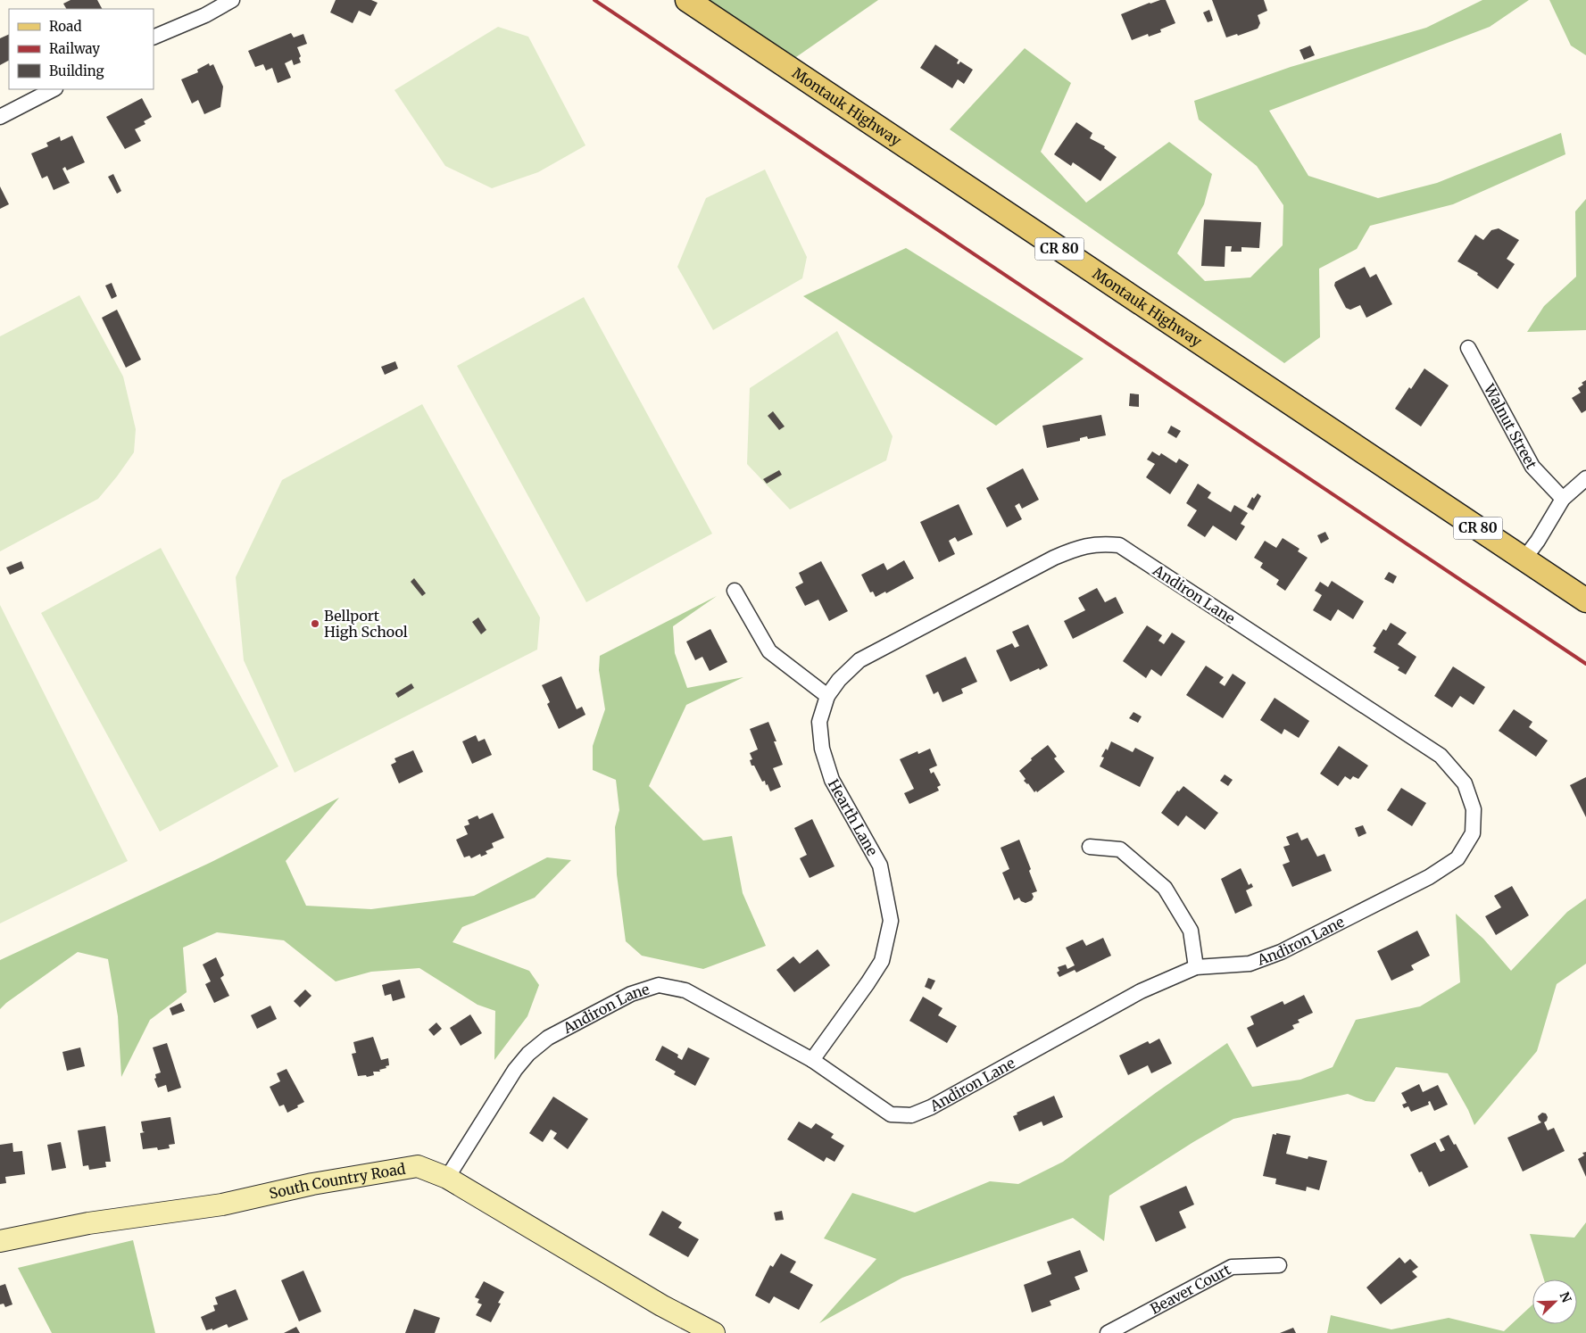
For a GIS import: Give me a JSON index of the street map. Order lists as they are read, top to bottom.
{
  "streets": {
    "main road": ["Montauk Highway", "CR 80", "South Country Road"],
    "street": [
      "Walnut Street",
      "Andiron Lane",
      "Hearth Lane",
      "Beaver Court"
    ]
  },
  "crossings": [
    ["Andiron Lane", "Hearth Lane"],
    ["Andiron Lane", "South Country Road"]
  ],
  "places": ["Bellport High School"],
  "legend": ["Road", "Railway", "Building"],
  "north": "top right"
}
